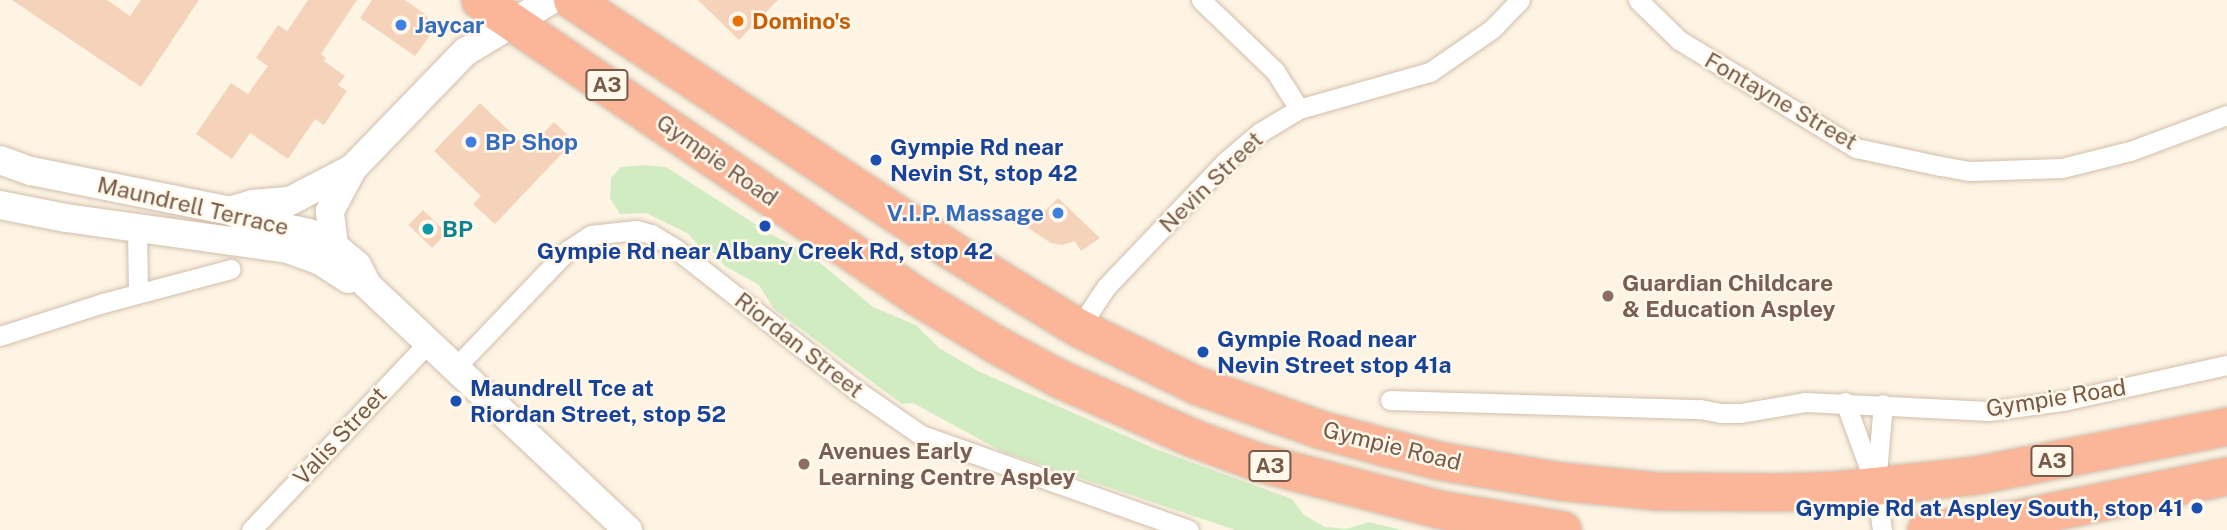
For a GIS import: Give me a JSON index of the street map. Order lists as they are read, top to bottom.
{
  "streets": {
    "highway": ["A3", "Gympie Road"],
    "main road": ["Maundrell Terrace"],
    "street": [
      "Fontayne Street",
      "Nevin Street",
      "Riordan Street",
      "Valis Street"
    ]
  },
  "crossings": [
    ["Gympie Road", "Nevin Street"],
    ["Maundrell Terrace", "Riordan Street"],
    ["Maundrell Terrace", "Valis Street"]
  ],
  "places": [
    "Domino's",
    "Jaycar",
    "BP Shop",
    "Gympie Rd near Nevin St, stop 42",
    "V.I.P. Massage",
    "Gympie Rd near Albany Creek Rd, stop 42",
    "BP",
    "Guardian Childcare & Education Aspley",
    "Gympie Road near Nevin Street stop 41a",
    "Maundrell Tce at Riordan Street, stop 52",
    "Avenues Early Learning Centre Aspley",
    "Gympie Rd at Aspley South, stop 41"
  ]
}
